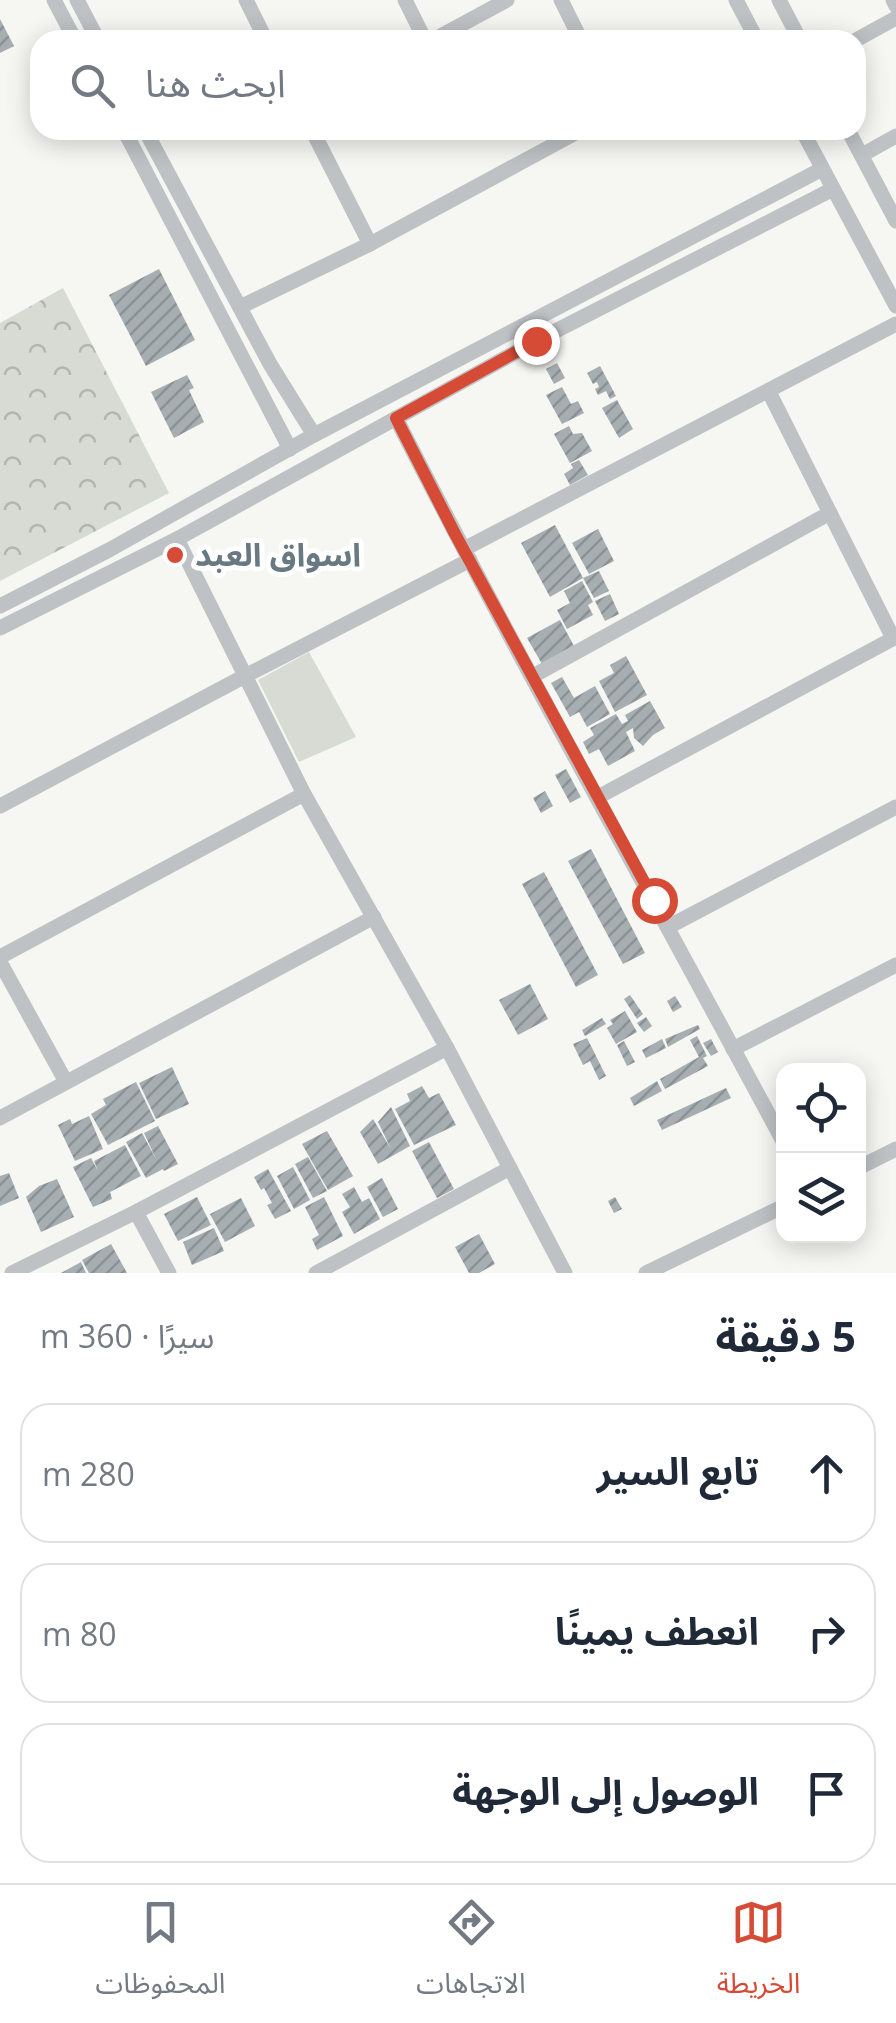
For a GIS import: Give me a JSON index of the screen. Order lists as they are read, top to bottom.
{
  "places": ["اسواق العبد"],
  "page": {
    "search": "ابحث هنا",
    "heading": ["5 دقيقة", "سيرًا · 360 m"],
    "list": [
      ["تابع السير", "280 m"],
      ["انعطف يمينًا", "80 m"],
      "الوصول إلى الوجهة"
    ],
    "nav": ["الخريطة", "الاتجاهات", "المحفوظات"]
  }
}
